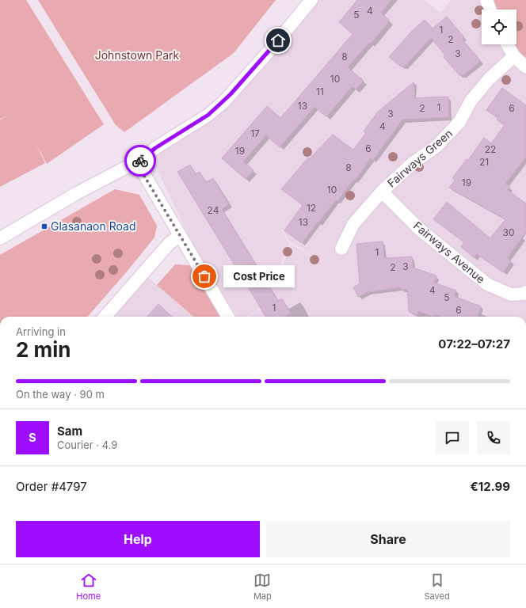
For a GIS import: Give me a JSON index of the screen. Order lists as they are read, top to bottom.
{
  "streets": {
    "street": ["Fairways Green", "Fairways Avenue"]
  },
  "crossings": [
    ["Fairways Green", "Fairways Avenue"]
  ],
  "parks": ["Johnstown Park"],
  "places": {
    "transit": ["Glasanaon Road"],
    "other": ["Cost Price"]
  },
  "house_numbers": [
    "4",
    "5",
    "1",
    "2",
    "3",
    "8",
    "10",
    "11",
    "13",
    "1",
    "2",
    "6",
    "3",
    "4",
    "17",
    "6",
    "22",
    "19",
    "21",
    "8",
    "19",
    "10",
    "12",
    "24",
    "13",
    "30",
    "1",
    "3",
    "2",
    "4",
    "5",
    "1",
    "6"
  ],
  "page": {
    "bubble": "Cost Price",
    "heading": ["2 min", "Arriving in", "07:22–07:27"],
    "panel": [
      "Sam",
      "Courier · 4.9",
      "Order #4797",
      "€12.99"
    ],
    "bar": "On the way · 90 m",
    "round": "S",
    "buttons": ["Help", "Share"],
    "tabs": ["Home", "Map", "Saved"]
  }
}
